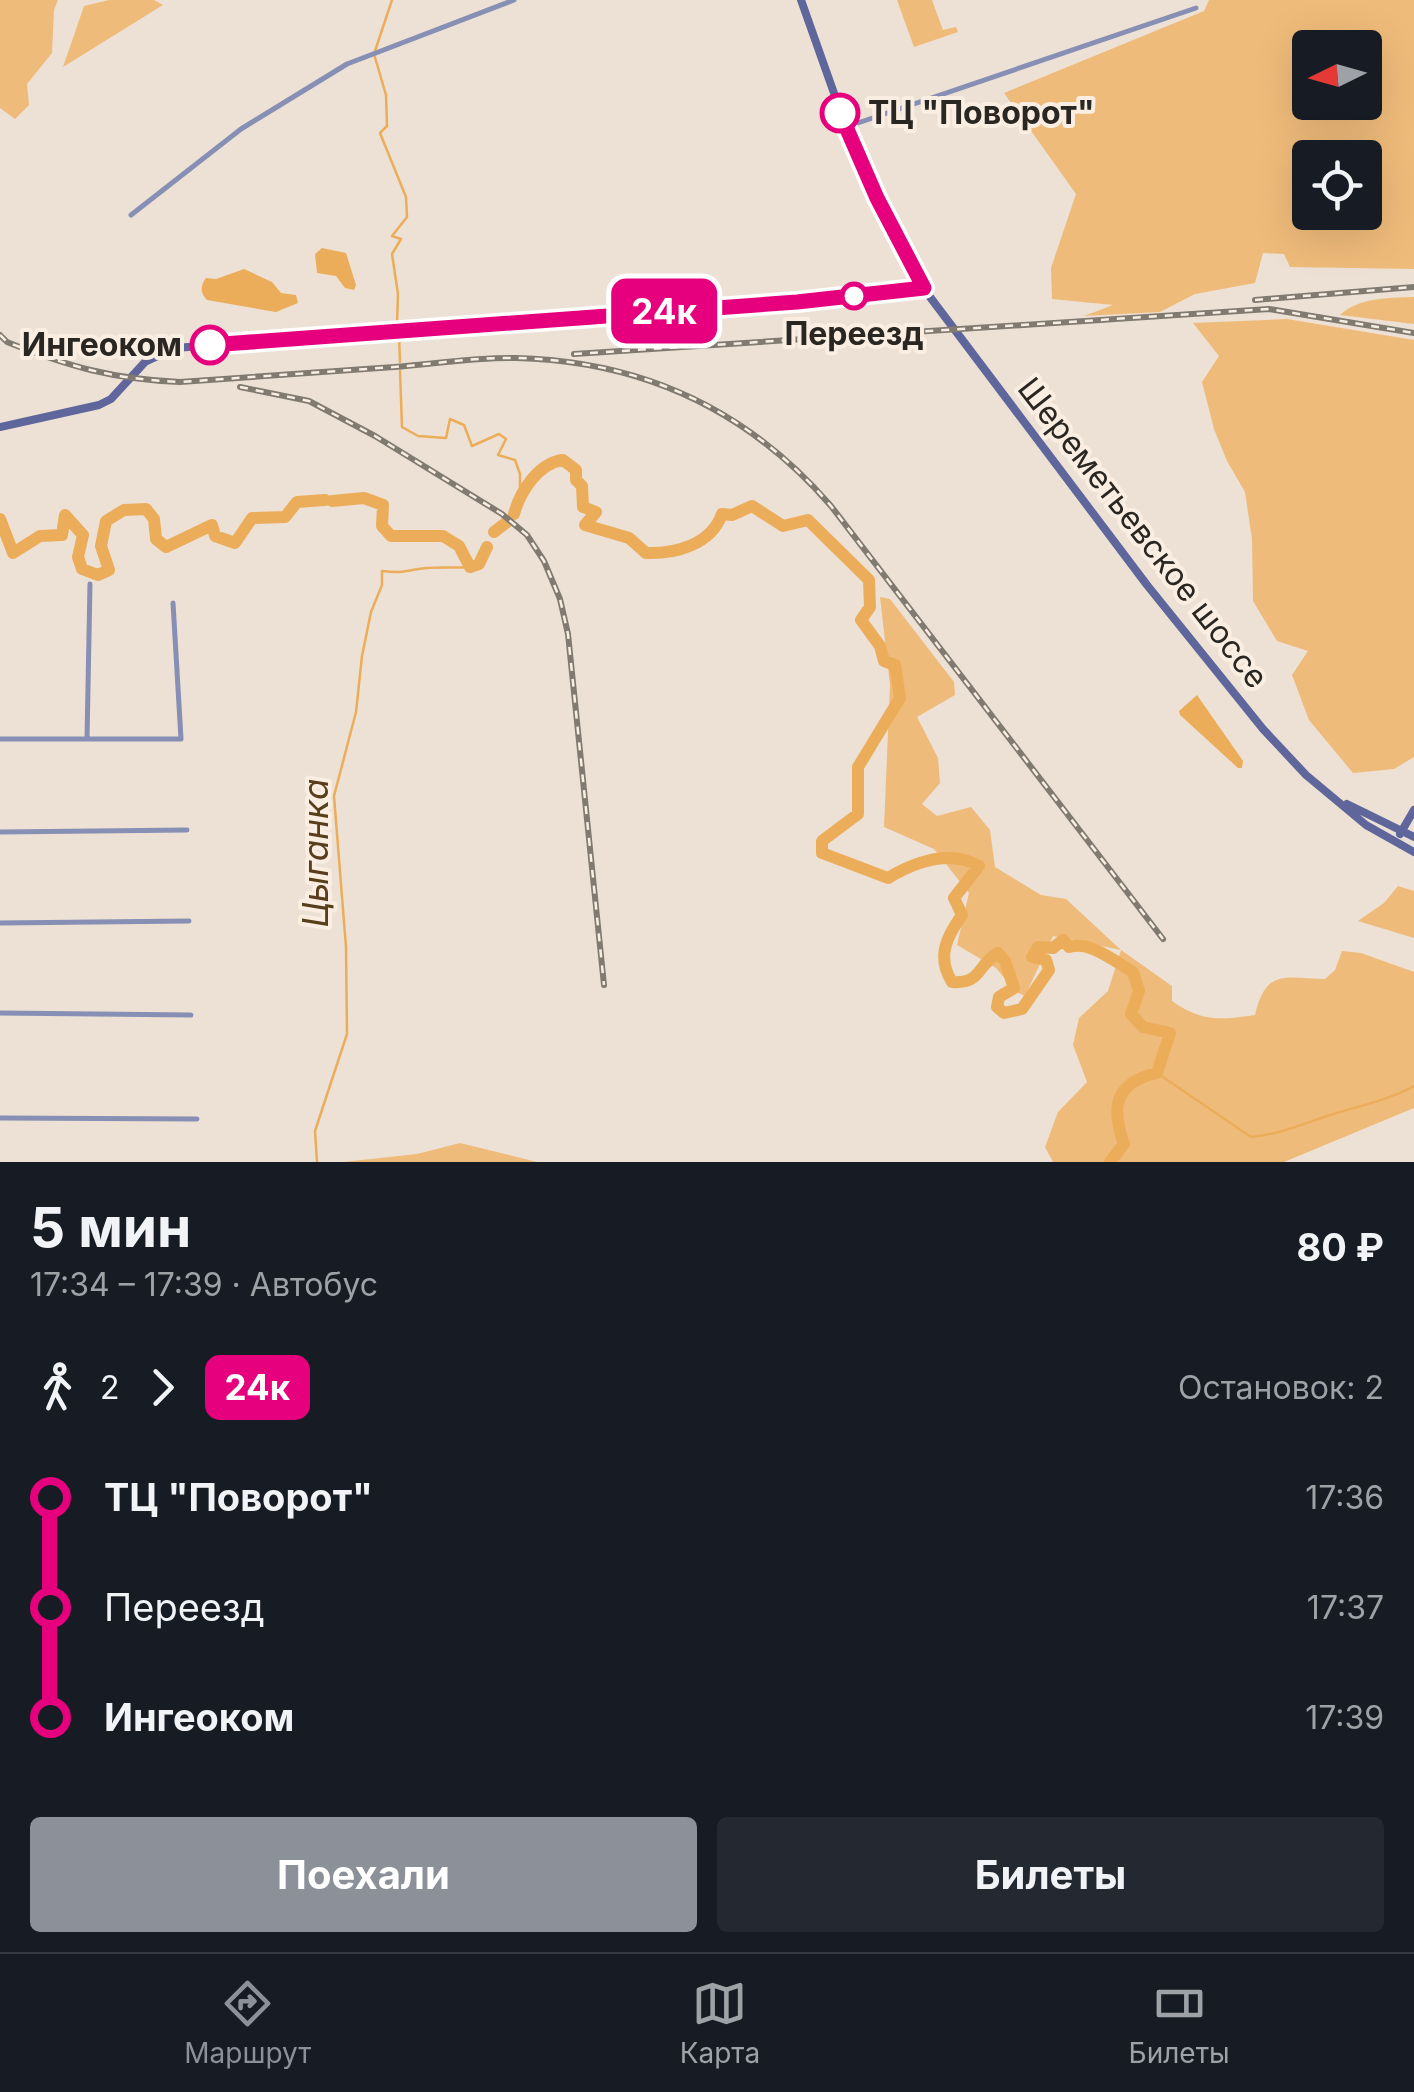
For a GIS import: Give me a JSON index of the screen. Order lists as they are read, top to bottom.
{
  "streets": {
    "main road": ["Шереметьевское шоссе"]
  },
  "water": ["Цыганка"],
  "places": ["ТЦ \"Поворот\"", "Переезд", "Ингеоком"],
  "lines": ["bus line 24к"],
  "north": "left",
  "page": {
    "on_map": "24к",
    "heading": ["5 мин", "17:34 – 17:39 · Автобус", "80 ₽"],
    "legs": ["2", "24к", "Остановок: 2"],
    "list": [
      {
        "name": "ТЦ \"Поворот\"",
        "value": "17:36"
      },
      {
        "name": "Переезд",
        "value": "17:37"
      },
      {
        "name": "Ингеоком",
        "value": "17:39"
      }
    ],
    "buttons": ["Поехали", "Билеты"],
    "tabs": ["Маршрут", "Карта", "Билеты"]
  }
}
